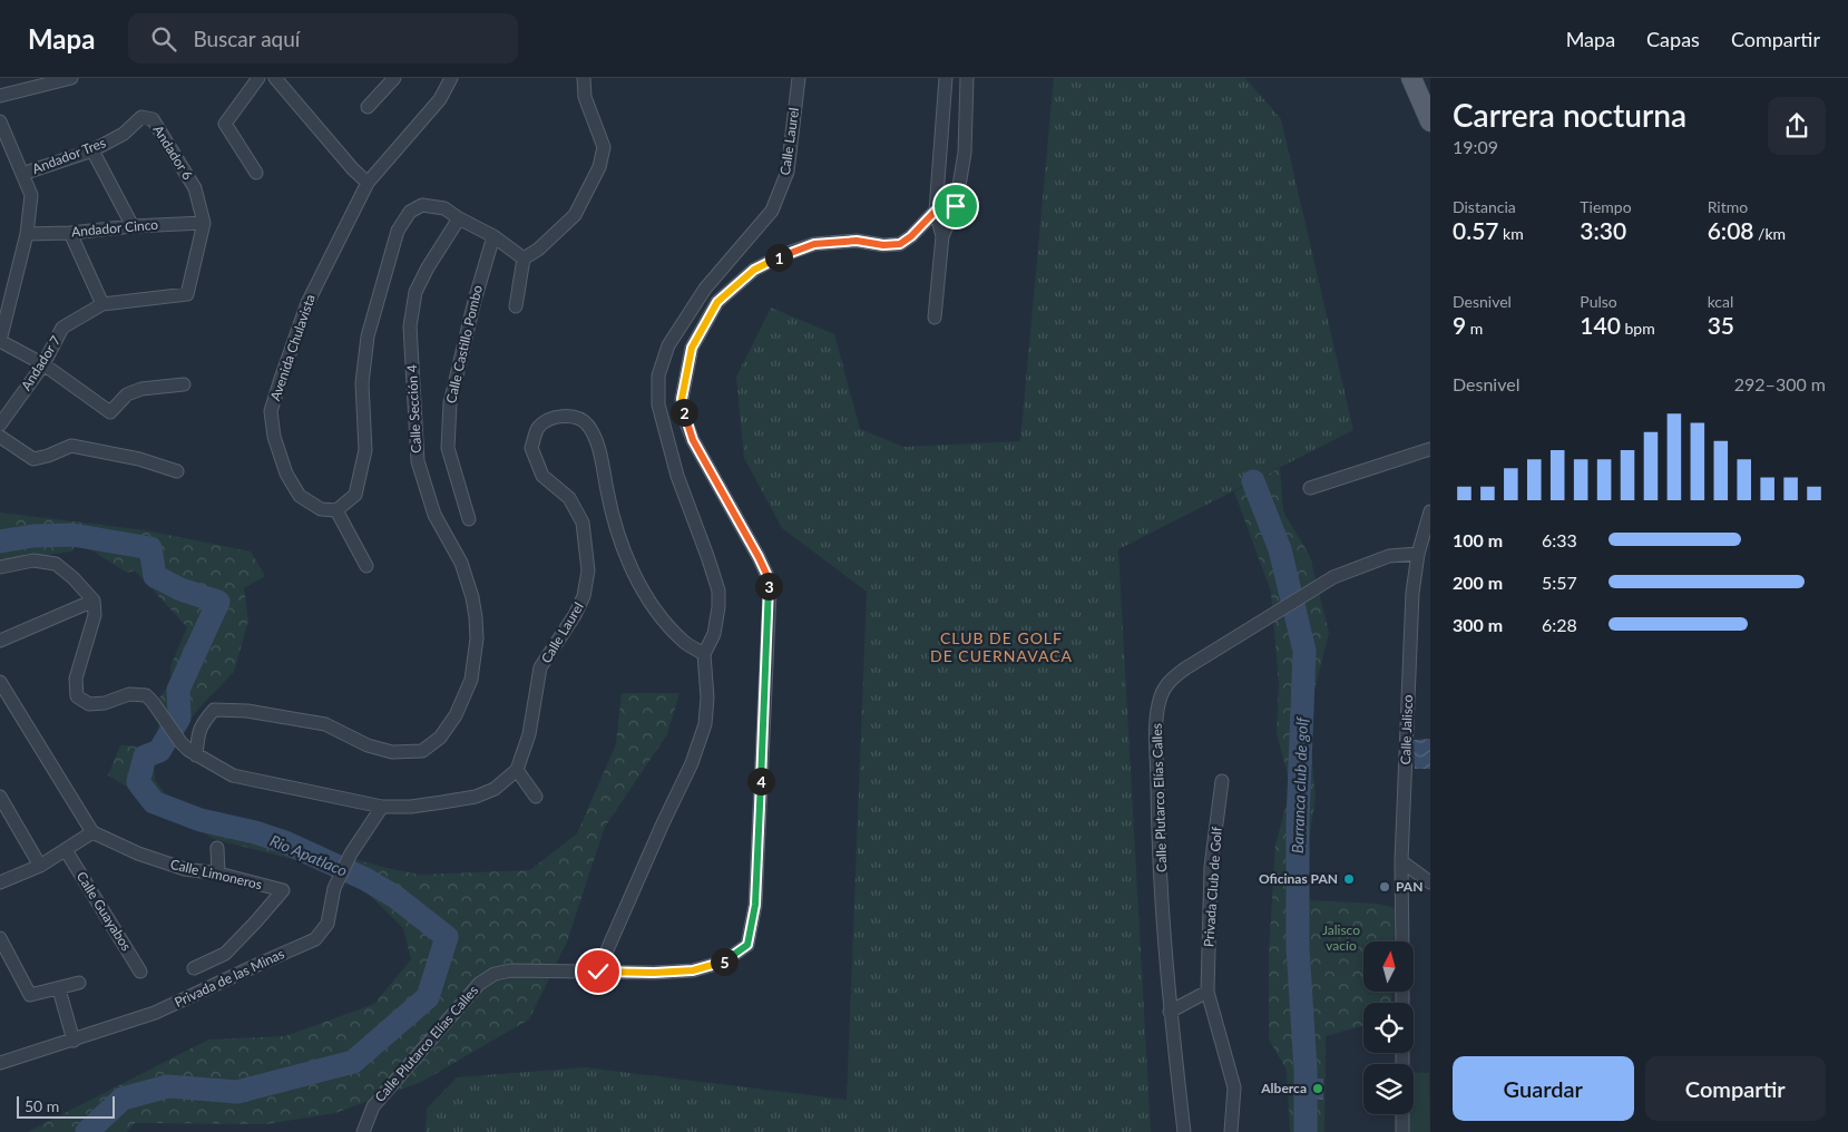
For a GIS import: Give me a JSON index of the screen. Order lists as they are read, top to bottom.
{
  "streets": {
    "street": [
      "Calle Laurel",
      "Andador 6",
      "Andador Tres",
      "Andador Cinco",
      "Calle Castillo Pombo",
      "Avenida Chulavista",
      "Andador 7",
      "Calle Sección 4",
      "Calle Jalisco",
      "Calle Plutarco Elías Calles",
      "Calle Limoneros",
      "Privada Club de Golf",
      "Calle Guayabos",
      "Privada de las Minas"
    ]
  },
  "crossings": [
    ["Calle Laurel", "Calle Sección 4"],
    ["Calle Laurel", "Calle Plutarco Elías Calles"],
    ["Calle Laurel", "Privada de las Minas"],
    ["Andador 6", "Andador Tres"],
    ["Andador 6", "Andador Cinco"],
    ["Andador 6", "Andador 7"],
    ["Calle Jalisco", "Calle Plutarco Elías Calles"]
  ],
  "districts": ["CLUB DE GOLF DE CUERNAVACA"],
  "water": ["Barranca club de golf", "Rio Apatlaco"],
  "parks": ["Jalisco vacío"],
  "places": ["Oficinas PAN", "PAN", "Alberca"],
  "scale_bar": "50 m",
  "north": "top",
  "page": {
    "header": "Mapa",
    "search": "Buscar aquí",
    "nav": ["Mapa", "Capas", "Compartir"],
    "heading": ["Carrera nocturna", "19:09"],
    "stats": [
      ["Distancia", "0.57 km"],
      ["Tiempo", "3:30"],
      ["Ritmo", "6:08 /km"],
      ["Desnivel", "9 m"],
      ["Pulso", "140 bpm"],
      ["kcal", "35"]
    ],
    "pins": [
      "1",
      "2",
      "3",
      "4",
      "5"
    ],
    "chart": ["Desnivel", "292–300 m"],
    "list": [
      {
        "name": "100 m",
        "note": "6:33"
      },
      {
        "name": "200 m",
        "note": "5:57"
      },
      {
        "name": "300 m",
        "note": "6:28"
      }
    ],
    "buttons": ["Guardar", "Compartir"],
    "scale": "50 m"
  }
}
